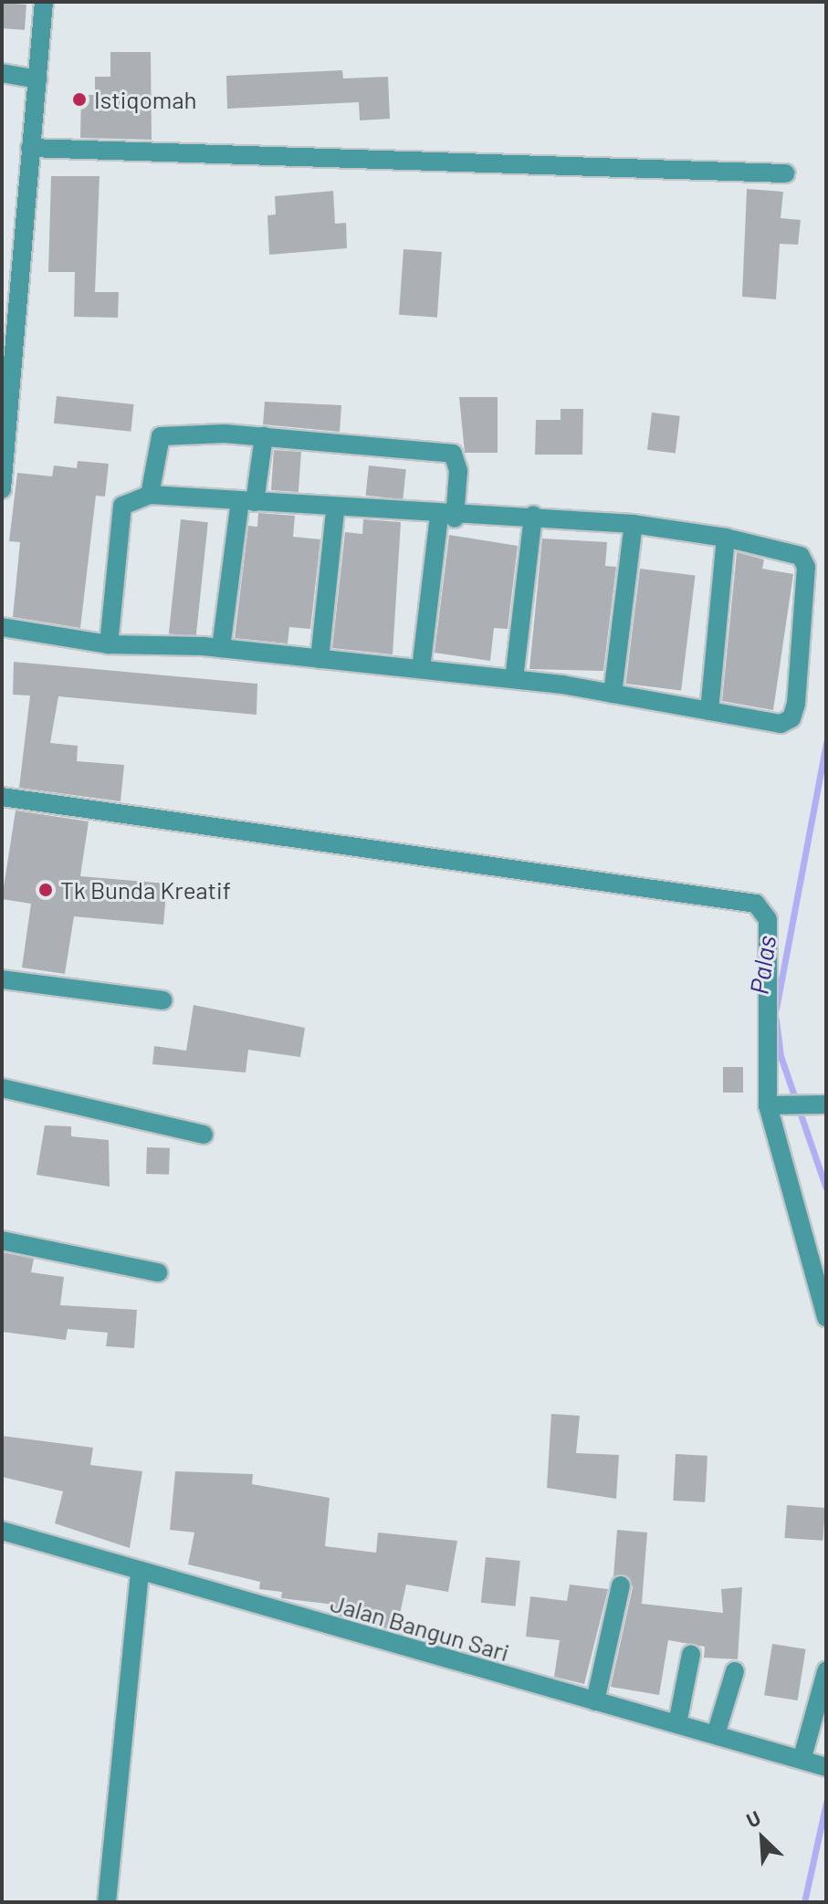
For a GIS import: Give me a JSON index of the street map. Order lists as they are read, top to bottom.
{
  "streets": {
    "street": ["Jalan Bangun Sari"]
  },
  "water": ["Palas"],
  "places": ["Istiqomah", "Tk Bunda Kreatif"],
  "north": "top left"
}
